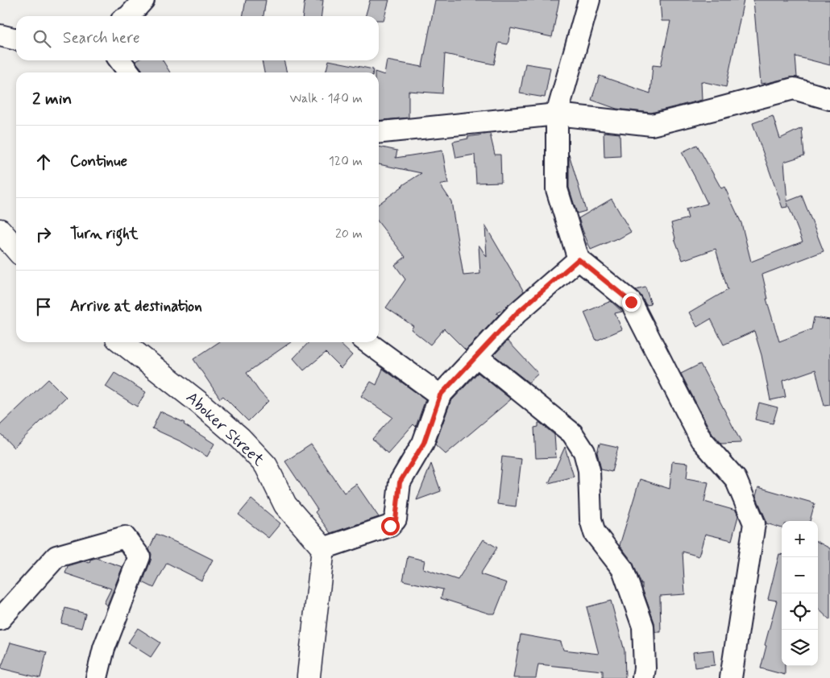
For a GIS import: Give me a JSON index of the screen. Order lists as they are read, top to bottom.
{
  "streets": {
    "main road": ["Aboker Street"]
  },
  "page": {
    "search": "Search here",
    "heading": ["2 min", "Walk · 140 m"],
    "list": [
      ["Continue", "120 m"],
      ["Turn right", "20 m"],
      "Arrive at destination"
    ],
    "map_buttons": ["+", "−"]
  }
}
